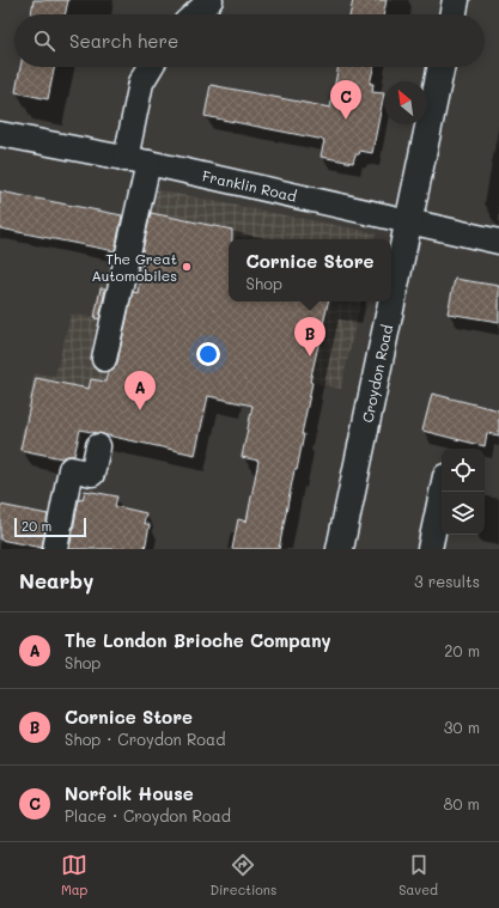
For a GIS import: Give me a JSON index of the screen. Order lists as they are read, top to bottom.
{
  "streets": {
    "main road": ["Croydon Road"],
    "street": ["Franklin Road"]
  },
  "crossings": [
    ["Franklin Road", "Croydon Road"]
  ],
  "places": ["The Great Automobiles"],
  "scale_bar": "20 m",
  "north": "top left",
  "page": {
    "search": "Search here",
    "pins": ["C", "B", "A"],
    "popup": ["Cornice Store", "Shop"],
    "scale": "20 m",
    "heading": ["Nearby", "3 results"],
    "list": [
      {
        "mark": "A",
        "name": "The London Brioche Company",
        "note": "Shop",
        "value": "20 m"
      },
      {
        "mark": "B",
        "name": "Cornice Store",
        "note": "Shop · Croydon Road",
        "value": "30 m"
      },
      {
        "mark": "C",
        "name": "Norfolk House",
        "note": "Place · Croydon Road",
        "value": "80 m"
      }
    ],
    "nav": ["Map", "Directions", "Saved"]
  }
}
